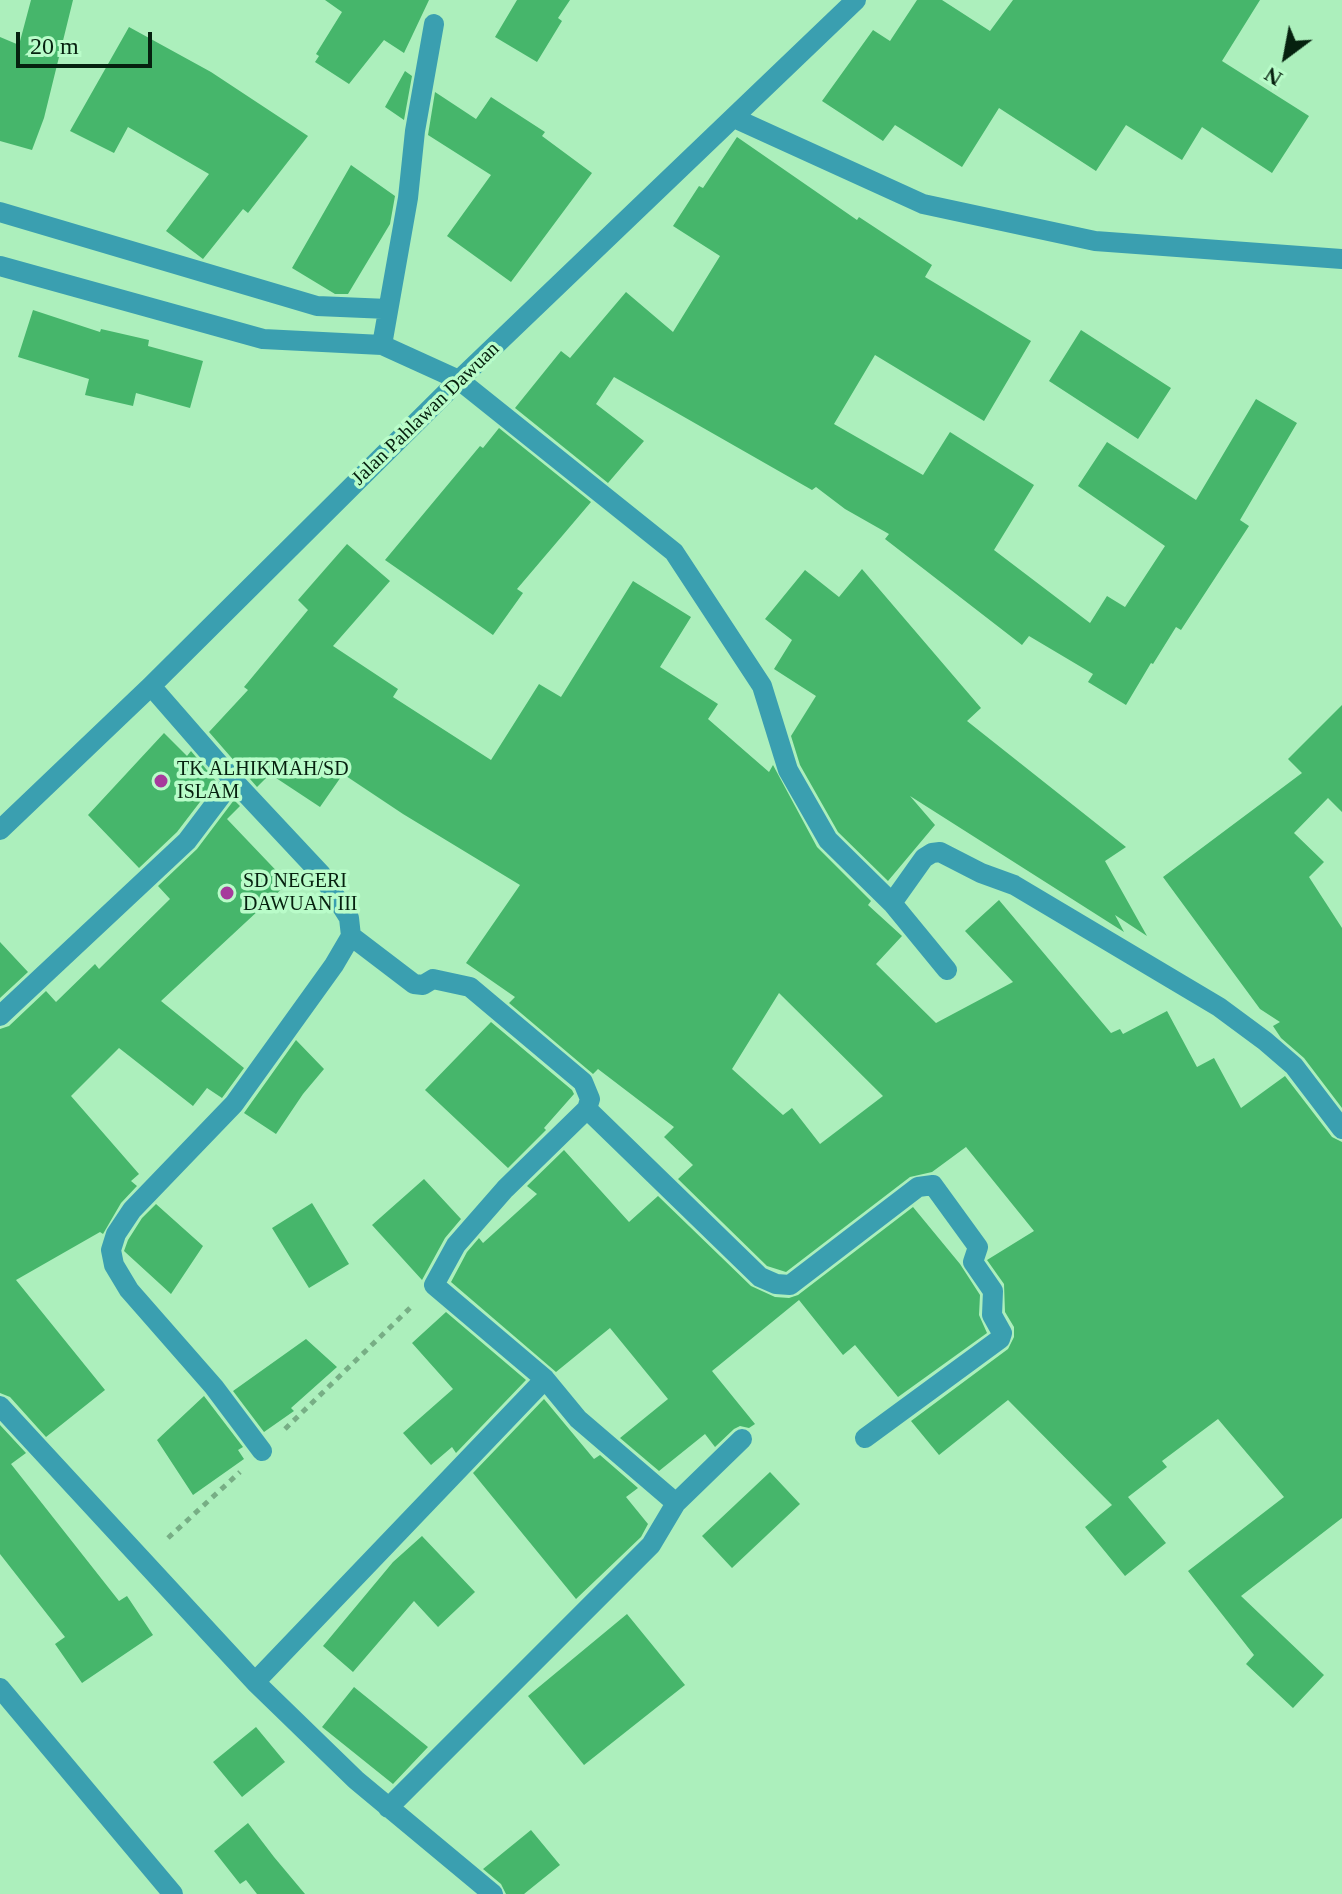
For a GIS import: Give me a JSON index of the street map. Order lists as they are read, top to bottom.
{
  "streets": {
    "street": ["Jalan Pahlawan Dawuan"]
  },
  "places": ["TK ALHIKMAH/SD ISLAM", "SD NEGERI DAWUAN III"],
  "scale_bar": "20 m",
  "north": "bottom left"
}
